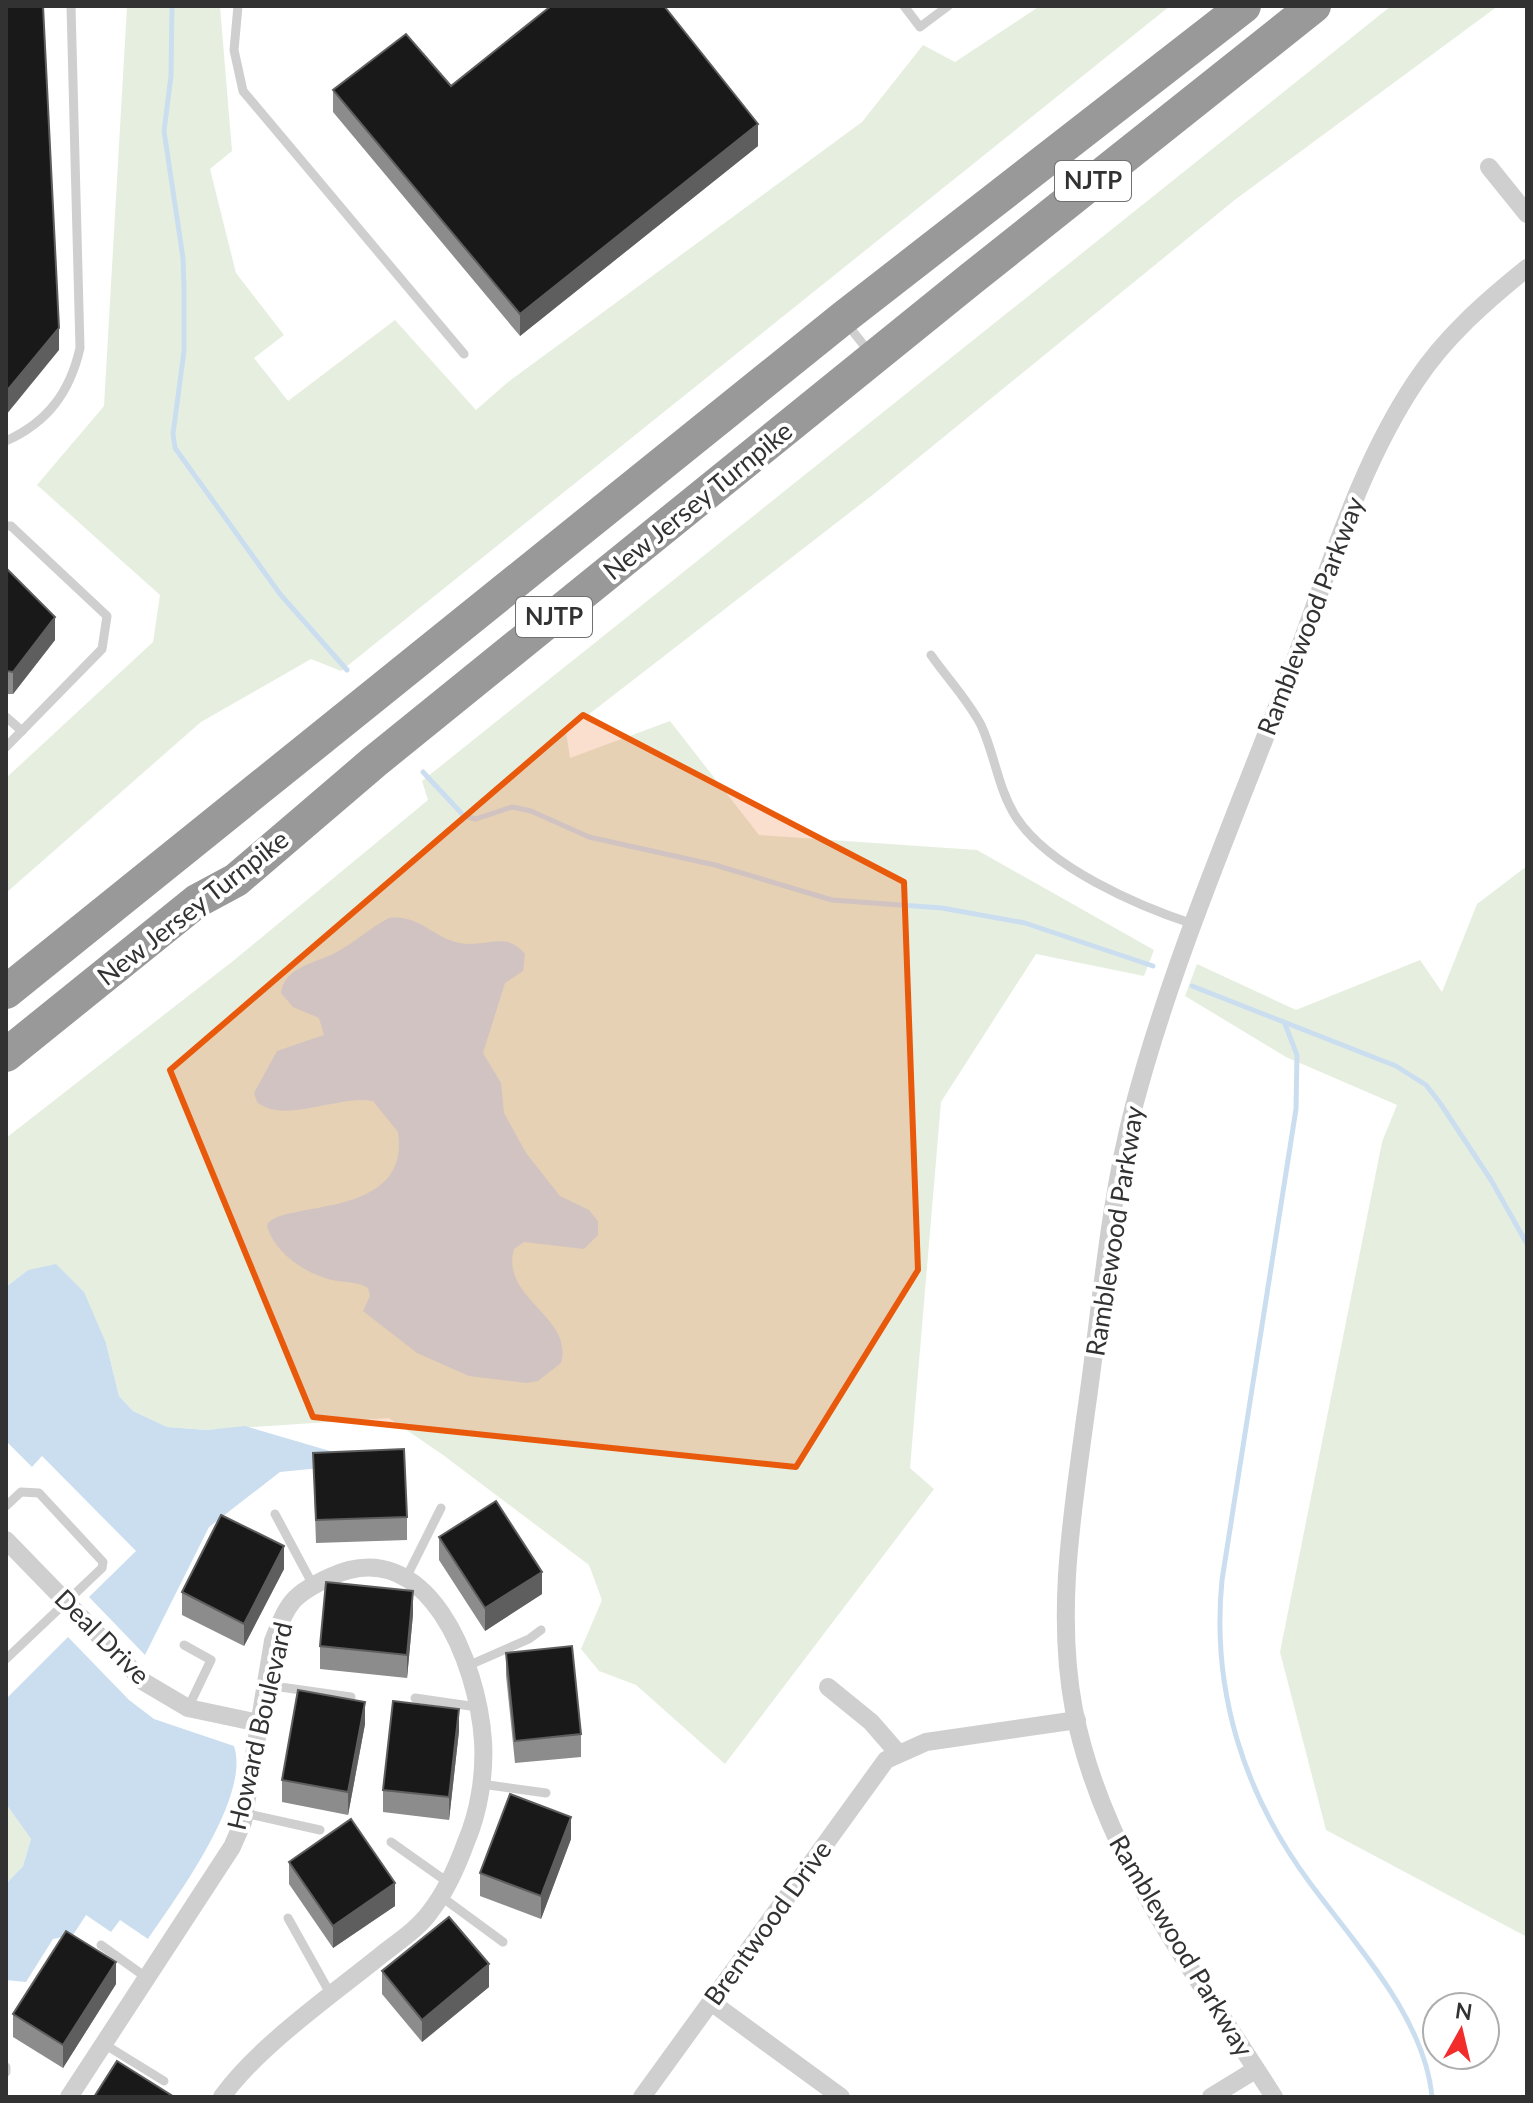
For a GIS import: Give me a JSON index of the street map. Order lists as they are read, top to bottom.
{
  "streets": {
    "highway": ["NJTP", "New Jersey Turnpike"],
    "street": [
      "Ramblewood Parkway",
      "Deal Drive",
      "Howard Boulevard",
      "Brentwood Drive"
    ]
  },
  "crossings": [
    ["Deal Drive", "Howard Boulevard"]
  ],
  "north": "top"
}
